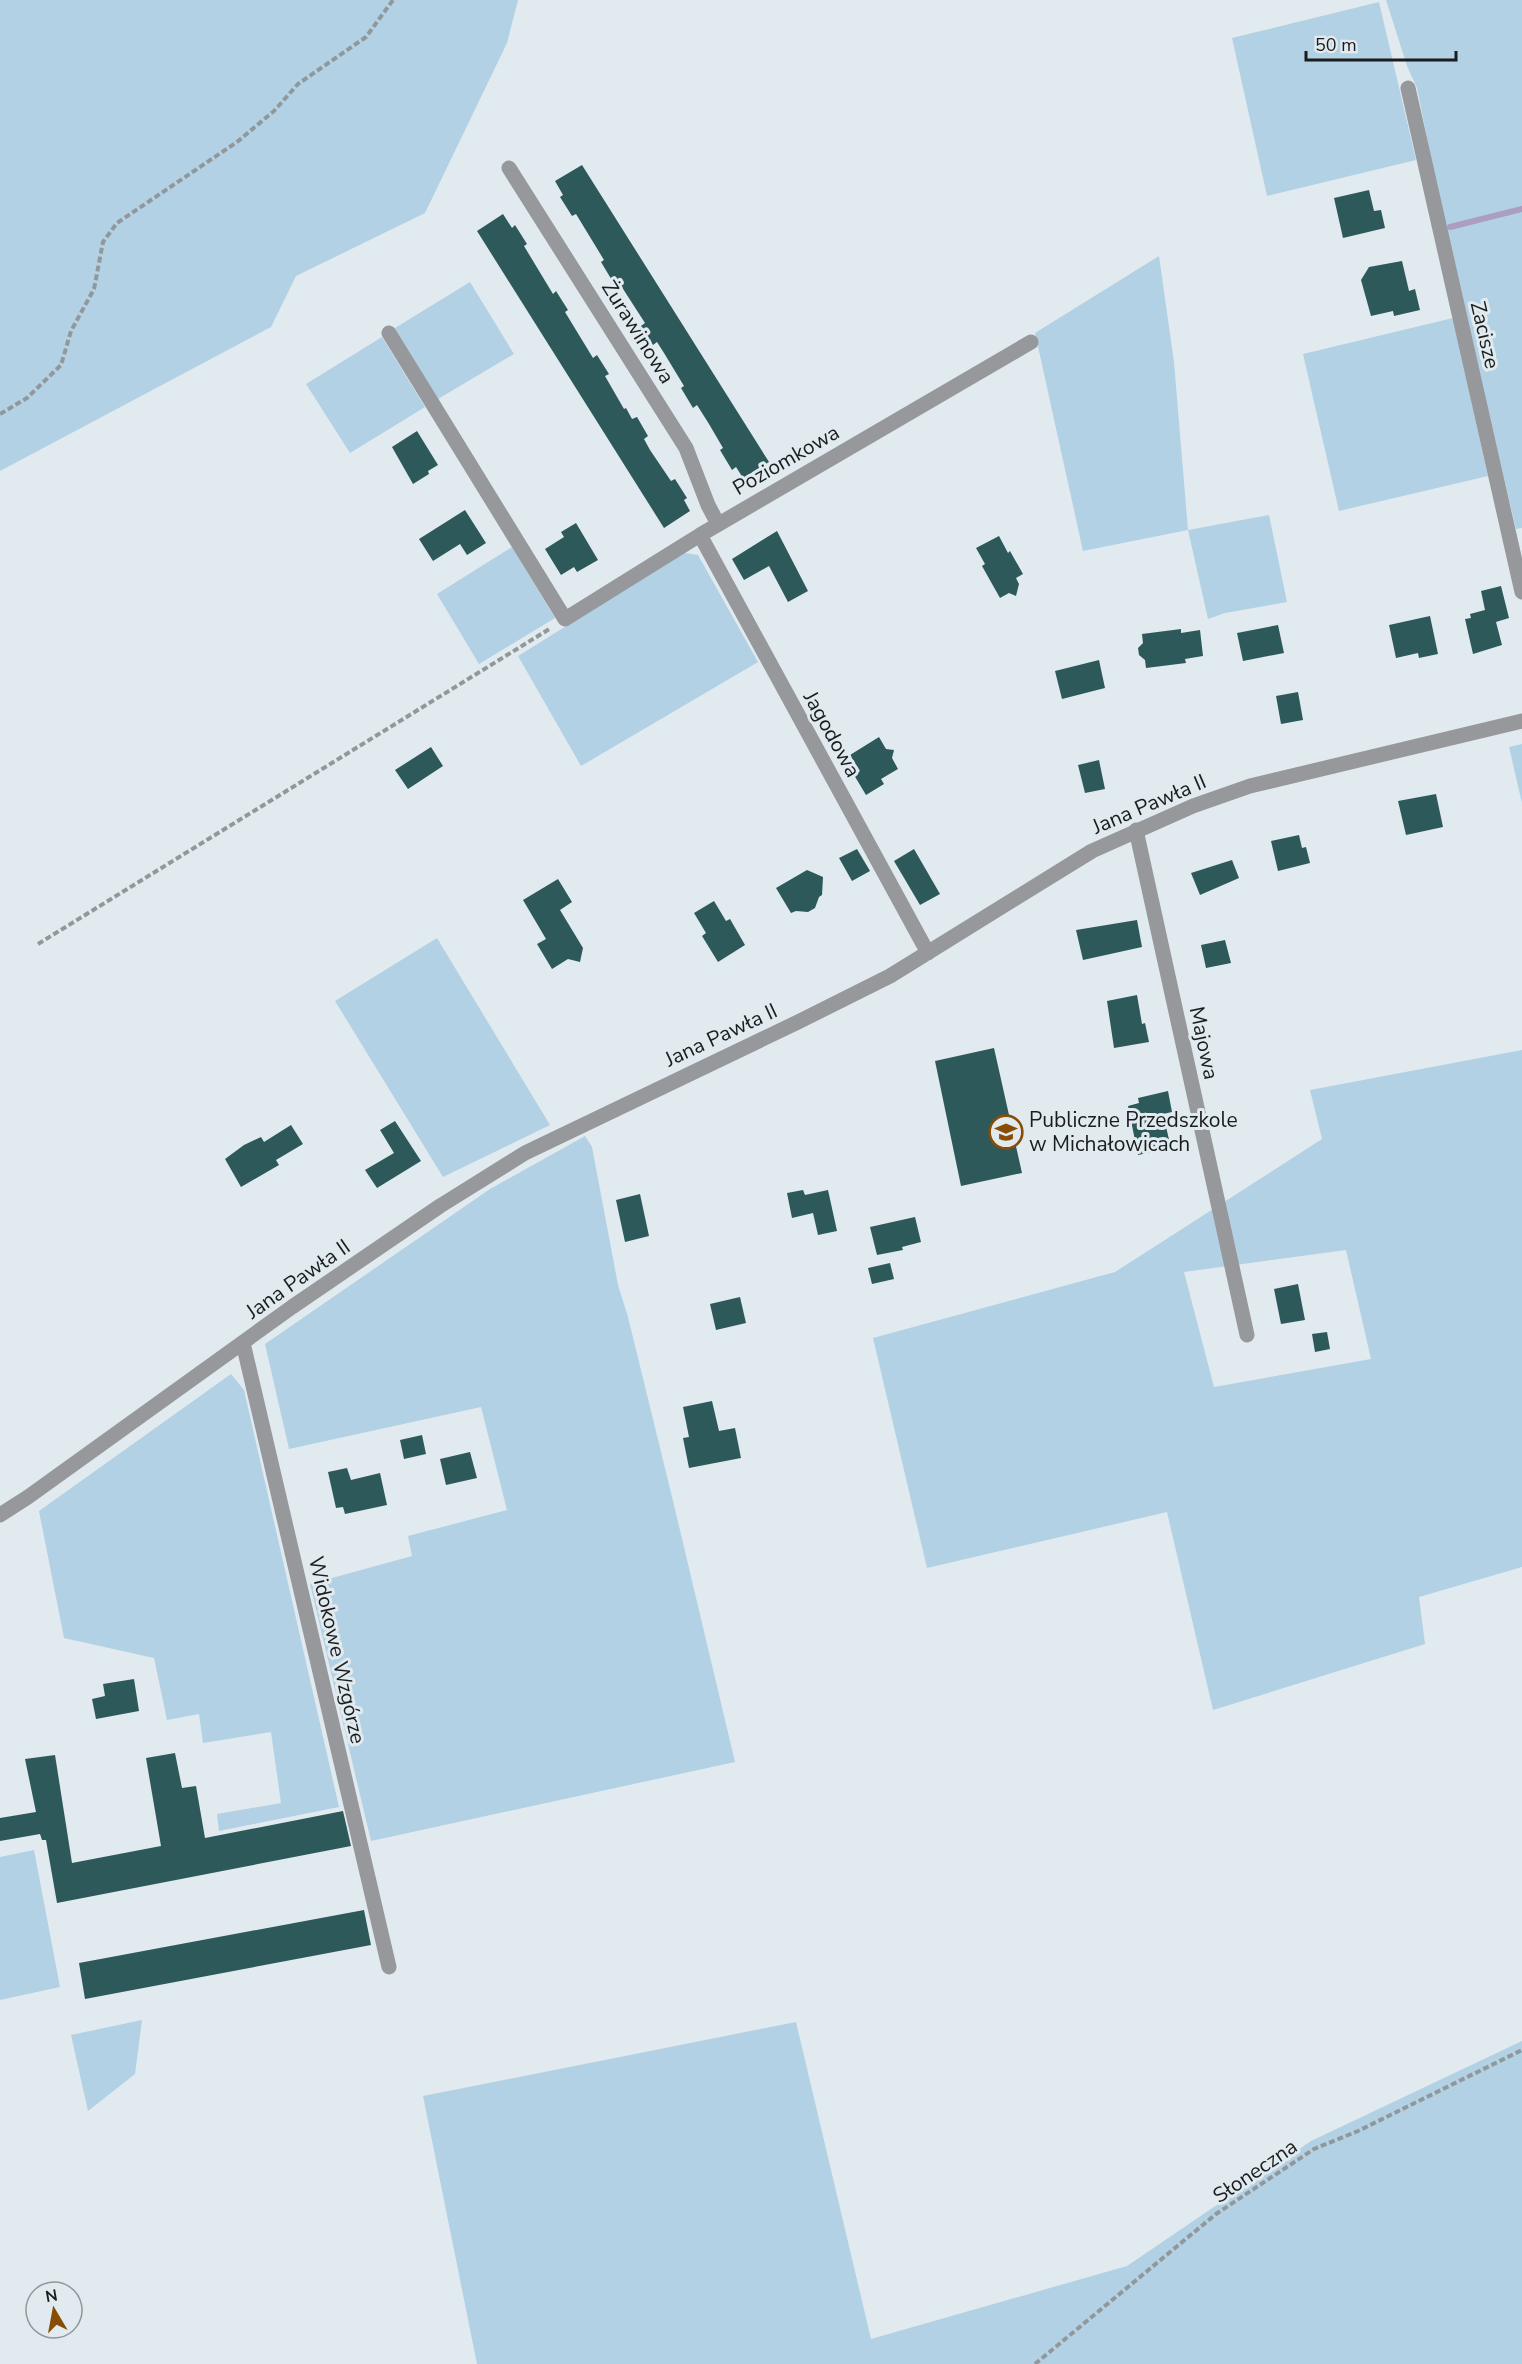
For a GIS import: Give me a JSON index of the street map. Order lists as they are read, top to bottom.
{
  "streets": {
    "street": [
      "Żurawinowa",
      "Zacisze",
      "Poziomkowa",
      "Jagodowa",
      "Jana Pawła II",
      "Majowa",
      "Widokowe Wzgórze"
    ],
    "path": ["Słoneczna"]
  },
  "crossings": [
    ["Żurawinowa", "Poziomkowa"],
    ["Poziomkowa", "Jagodowa"],
    ["Jagodowa", "Jana Pawła II"],
    ["Jana Pawła II", "Majowa"],
    ["Jana Pawła II", "Widokowe Wzgórze"]
  ],
  "places": {
    "school or university": ["Publiczne Przedszkole w Michałowicach"]
  },
  "scale_bar": "50 m",
  "north": "top"
}
